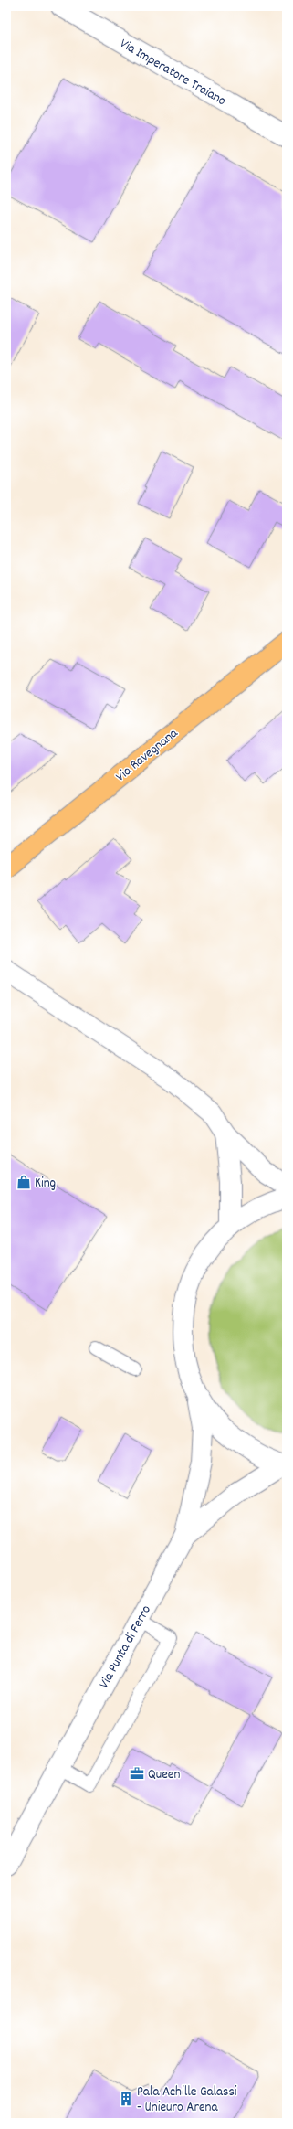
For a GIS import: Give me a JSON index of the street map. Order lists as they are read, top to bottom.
{
  "streets": {
    "main road": ["Via Ravegnana"],
    "street": ["Via Imperatore Traiano", "Via Punta di Ferro"]
  },
  "places": {
    "shop": ["King"],
    "office": ["Queen"],
    "building": ["Pala Achille Galassi - Unieuro Arena"]
  }
}
